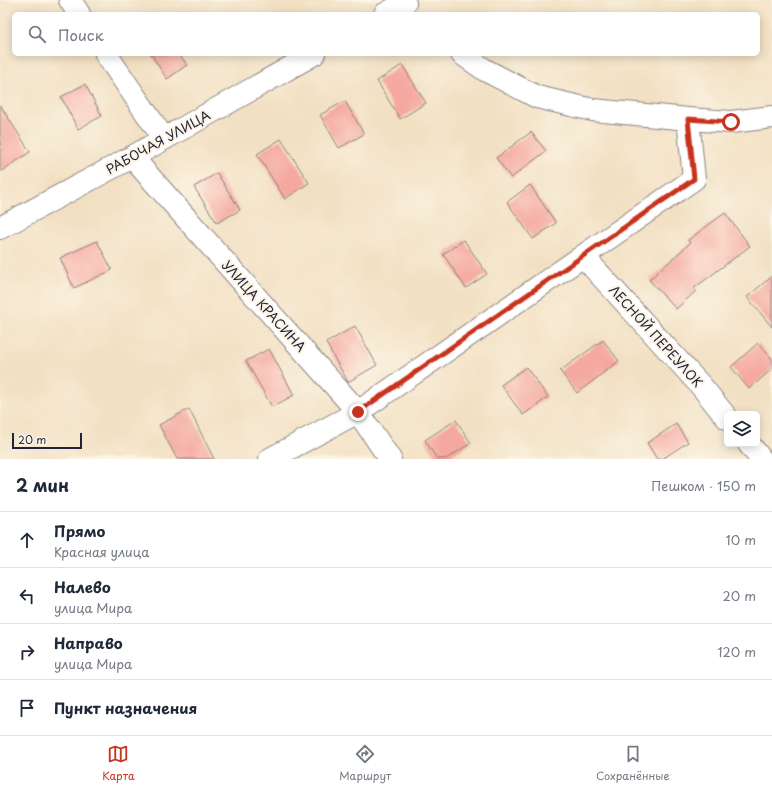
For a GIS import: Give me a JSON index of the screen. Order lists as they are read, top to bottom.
{
  "streets": {
    "street": ["РАБОЧАЯ УЛИЦА", "УЛИЦА КРАСИНА", "ЛЕСНОЙ ПЕРЕУЛОК"]
  },
  "crossings": [
    ["РАБОЧАЯ УЛИЦА", "УЛИЦА КРАСИНА"]
  ],
  "scale_bar": "20 m",
  "page": {
    "search": "Поиск",
    "scale": "20 m",
    "heading": ["2 мин", "Пешком · 150 m"],
    "list": [
      ["Прямо", "Красная улица", "10 m"],
      ["Налево", "улица Мира", "20 m"],
      ["Направо", "улица Мира", "120 m"],
      "Пункт назначения"
    ],
    "nav": ["Карта", "Маршрут", "Сохранённые"]
  }
}
